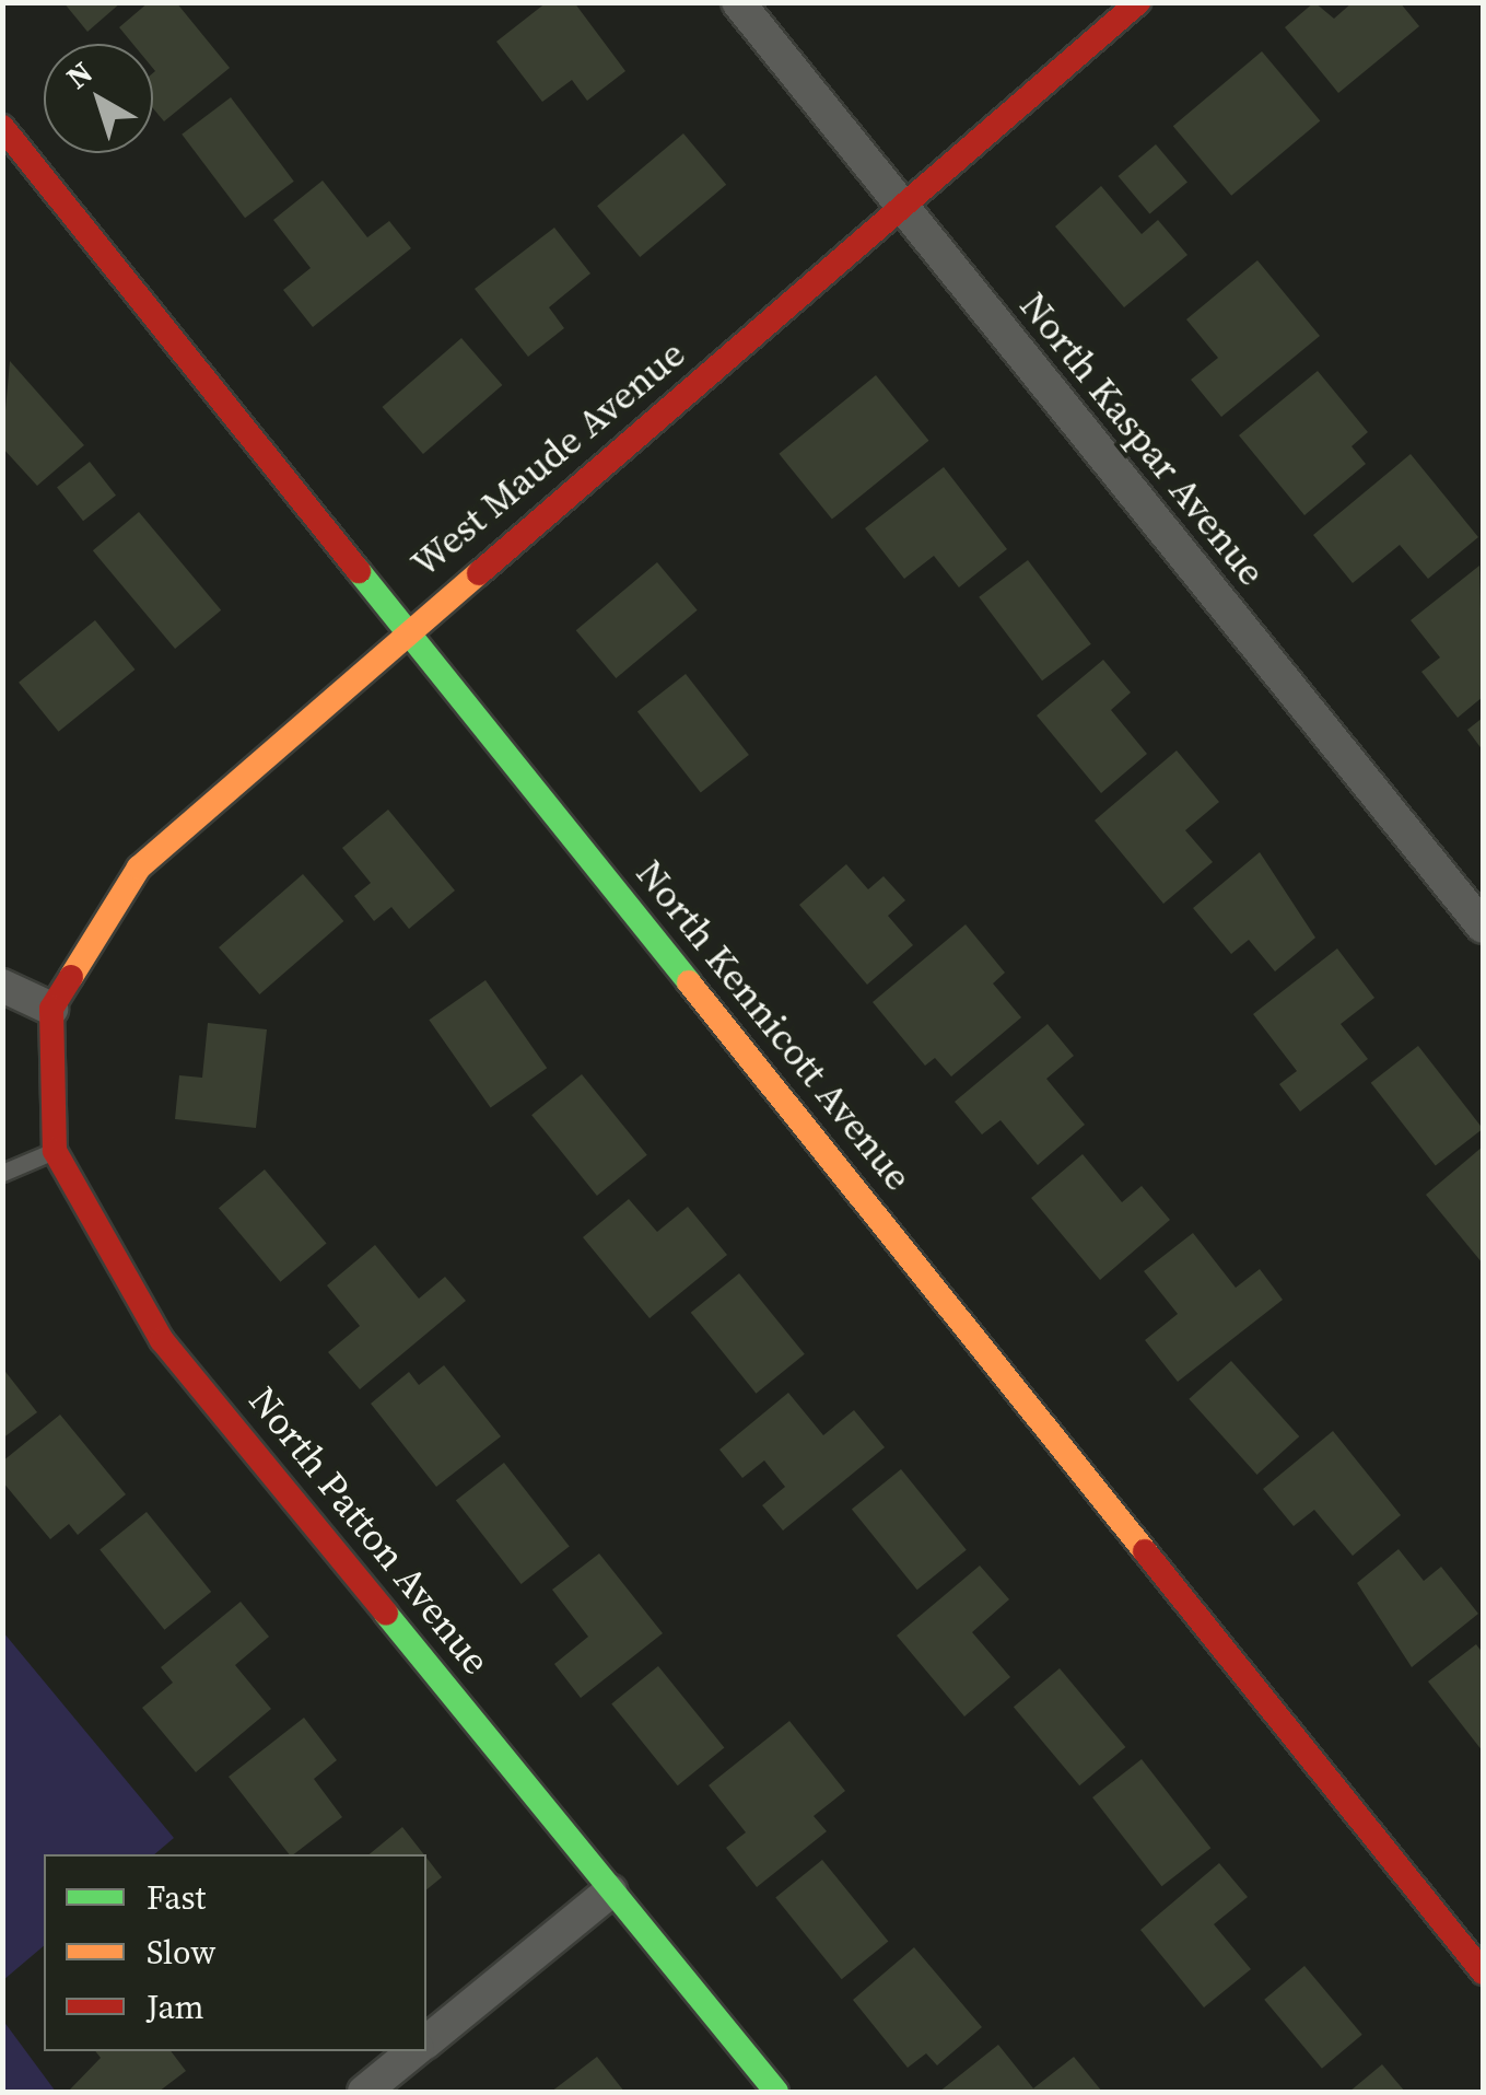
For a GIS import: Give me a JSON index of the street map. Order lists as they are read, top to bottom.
{
  "streets": {
    "street": [
      "North Kaspar Avenue",
      "West Maude Avenue",
      "North Kennicott Avenue",
      "North Patton Avenue"
    ]
  },
  "crossings": [
    ["North Kaspar Avenue", "West Maude Avenue"],
    ["West Maude Avenue", "North Kennicott Avenue"],
    ["West Maude Avenue", "North Patton Avenue"]
  ],
  "legend": ["Fast", "Slow", "Jam"],
  "north": "top left"
}
